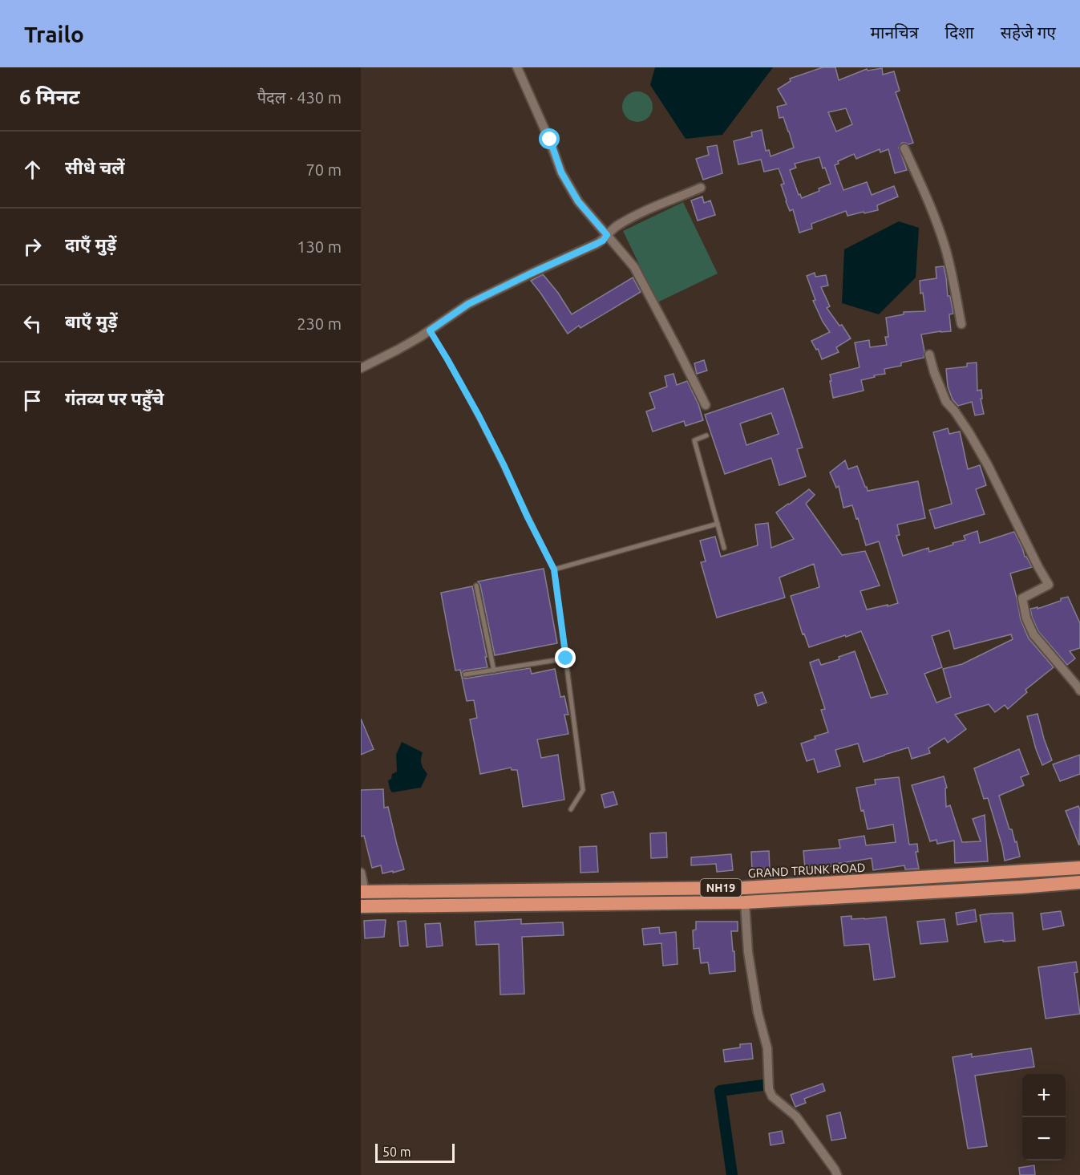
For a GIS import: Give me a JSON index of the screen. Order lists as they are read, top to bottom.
{
  "streets": {
    "highway": ["GRAND TRUNK ROAD", "NH19"]
  },
  "scale_bar": "50 m",
  "page": {
    "header": "Trailo",
    "nav": ["मानचित्र", "दिशा", "सहेजे गए"],
    "heading": ["6 मिनट", "पैदल · 430 m"],
    "list": [
      ["सीधे चलें", "70 m"],
      ["दाएँ मुड़ें", "130 m"],
      ["बाएँ मुड़ें", "230 m"],
      "गंतव्य पर पहुँचे"
    ],
    "map_buttons": ["+", "−"],
    "scale": "50 m"
  }
}
